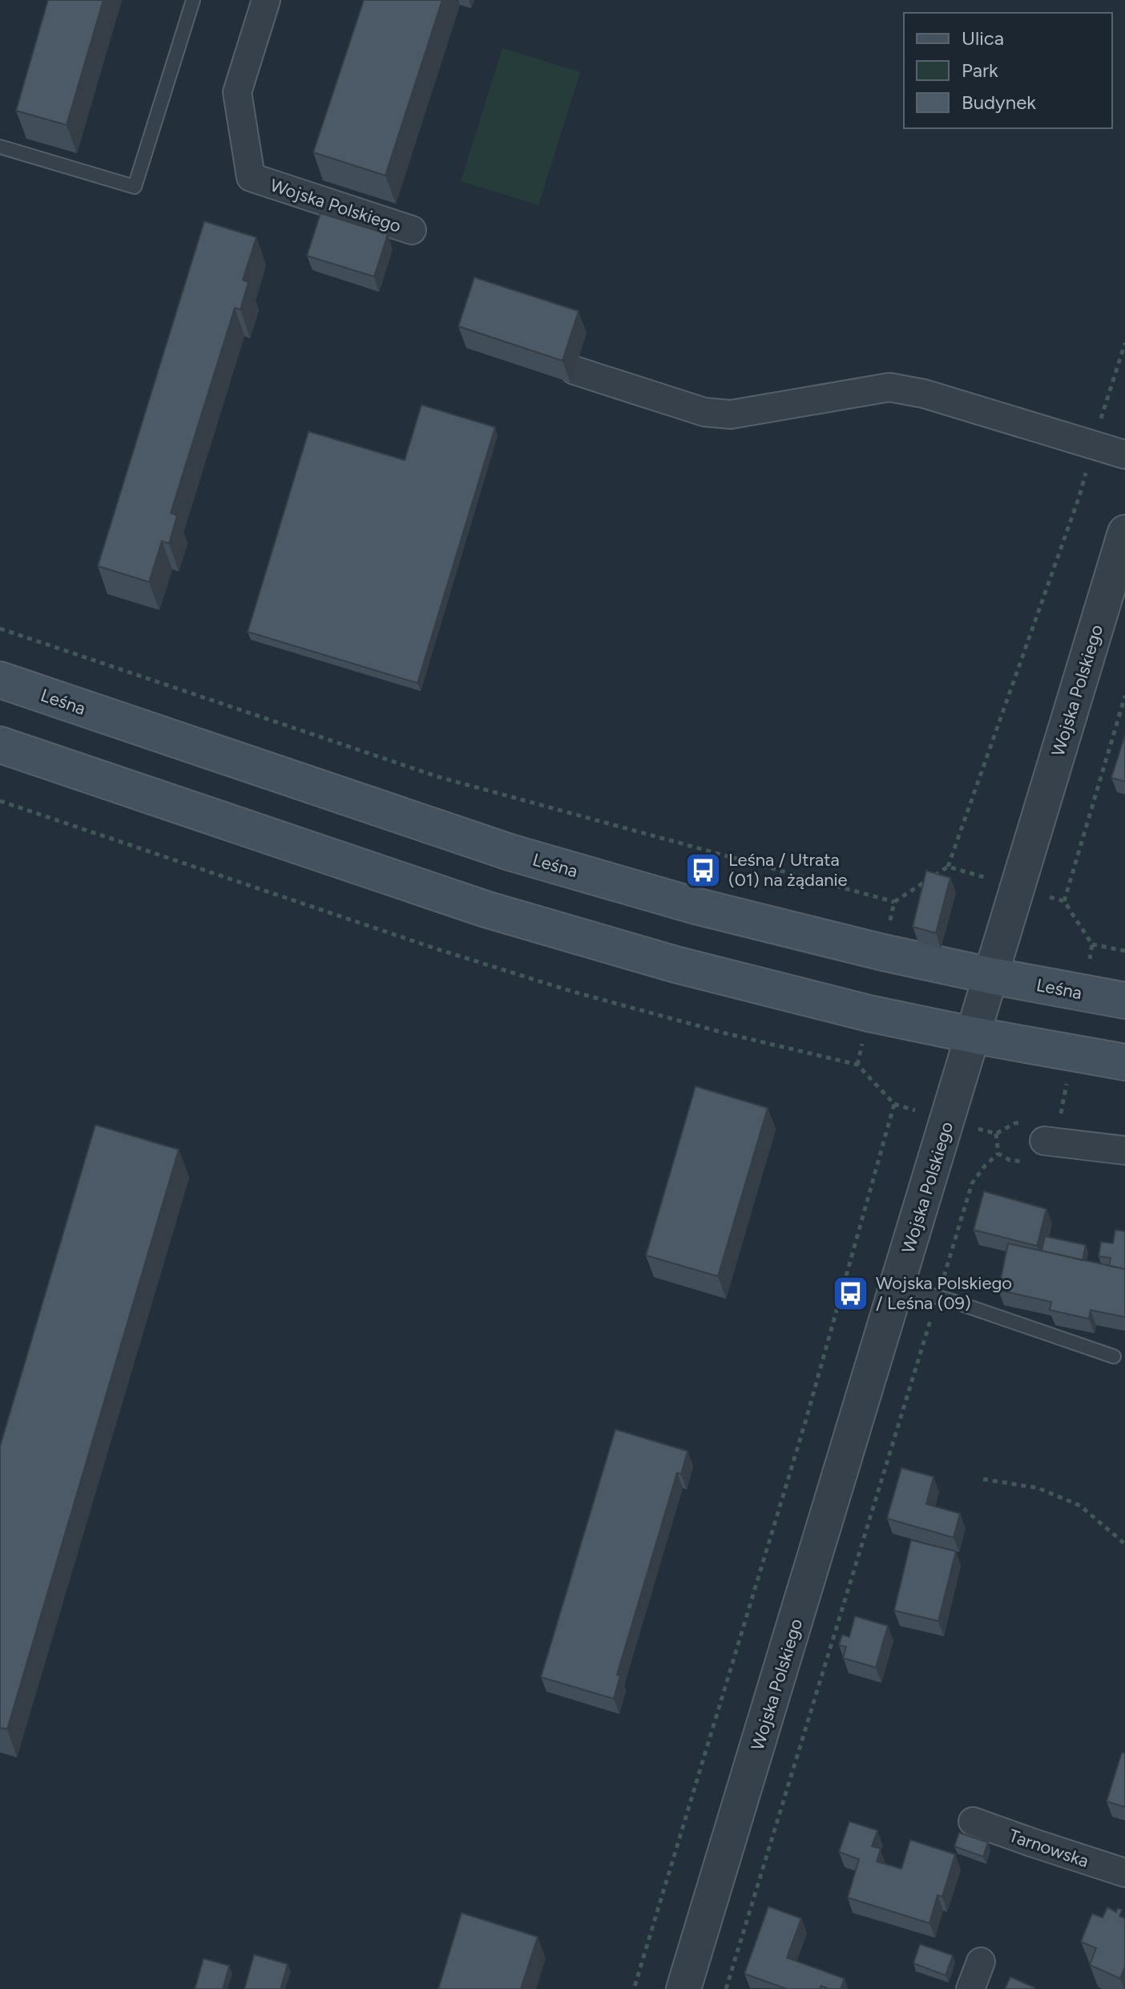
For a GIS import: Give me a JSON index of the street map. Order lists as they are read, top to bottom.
{
  "streets": {
    "main road": ["Leśna"],
    "street": ["Wojska Polskiego", "Tarnowska"]
  },
  "crossings": [
    ["Wojska Polskiego", "Leśna"]
  ],
  "places": {
    "bus stop": ["Leśna / Utrata (01) na żądanie", "Wojska Polskiego / Leśna (09)"]
  },
  "legend": ["Ulica", "Park", "Budynek"]
}
